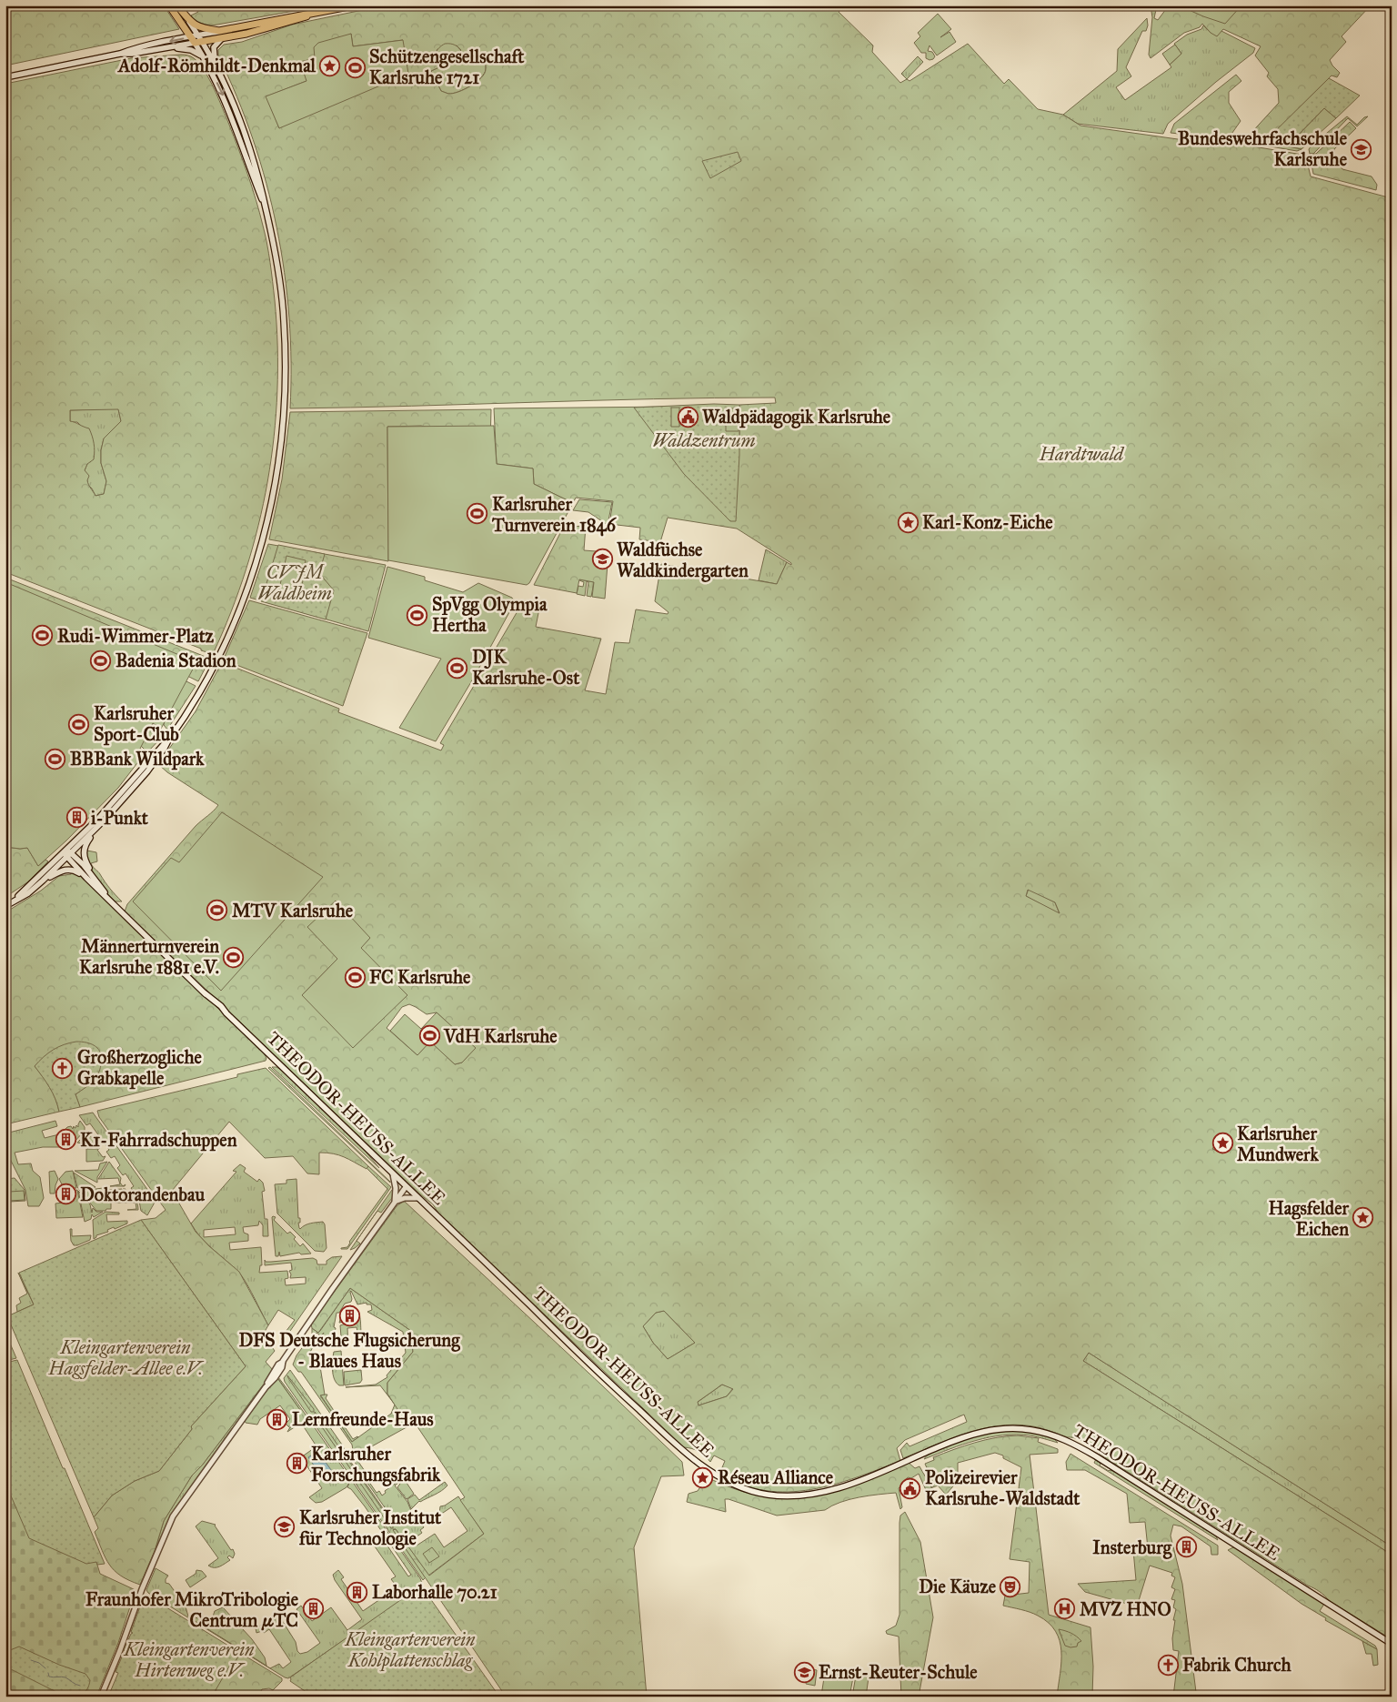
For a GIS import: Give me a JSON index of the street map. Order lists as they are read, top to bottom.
{
  "streets": {
    "main road": ["THEODOR-HEUSS-ALLEE"]
  },
  "parks": [
    "Waldzentrum",
    "Hardtwald",
    "CVJM Waldheim",
    "Kleingartenverein Hagsfelder-Allee e.V.",
    "Kleingartenverein Kohlplattenschlag",
    "Kleingartenverein Hirtenweg e.V."
  ],
  "places": {
    "place": [
      "Adolf-Römhildt-Denkmal",
      "Karl-Konz-Eiche",
      "Karlsruher Mundwerk",
      "Hagsfelder Eichen",
      "Réseau Alliance"
    ],
    "sports": [
      "Schützengesellschaft Karlsruhe 1721",
      "Karlsruher Turnverein 1846",
      "SpVgg Olympia Hertha",
      "Rudi-Wimmer-Platz",
      "Badenia Stadion",
      "DJK Karlsruhe-Ost",
      "Karlsruher Sport-Club",
      "BBBank Wildpark",
      "MTV Karlsruhe",
      "Männerturnverein Karlsruhe 1881 e.V.",
      "FC Karlsruhe",
      "VdH Karlsruhe"
    ],
    "school or university": [
      "Bundeswehrfachschule Karlsruhe",
      "Waldfüchse Waldkindergarten",
      "Karlsruher Institut für Technologie",
      "Ernst-Reuter-Schule"
    ],
    "public building": ["Waldpädagogik Karlsruhe", "Polizeirevier Karlsruhe-Waldstadt"],
    "building": [
      "i-Punkt",
      "K1-Fahrradschuppen",
      "Doktorandenbau",
      "DFS Deutsche Flugsicherung - Blaues Haus",
      "Lernfreunde-Haus",
      "Karlsruher Forschungsfabrik",
      "Insterburg",
      "Laborhalle 70.21",
      "Fraunhofer MikroTribologie Centrum µTC"
    ],
    "church": ["Großherzogliche Grabkapelle", "Fabrik Church"],
    "theatre": ["Die Käuze"],
    "hospital": ["MVZ HNO"]
  }
}
